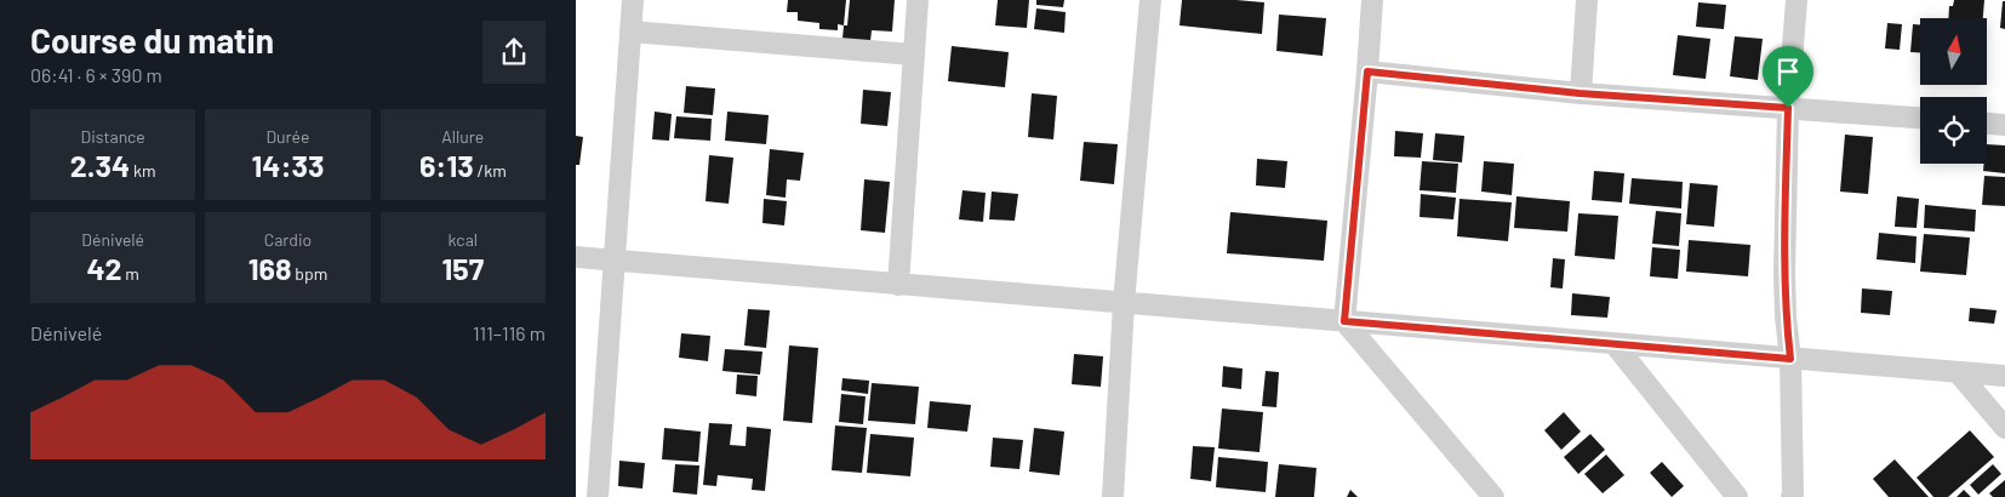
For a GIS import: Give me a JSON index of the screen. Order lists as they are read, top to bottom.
{
  "north": "top",
  "page": {
    "heading": ["Course du matin", "06:41 · 6 × 390 m"],
    "stats": [
      ["Distance", "2.34 km"],
      ["Durée", "14:33"],
      ["Allure", "6:13 /km"],
      ["Dénivelé", "42 m"],
      ["Cardio", "168 bpm"],
      ["kcal", "157"]
    ],
    "chart": ["Dénivelé", "111–116 m"]
  }
}
